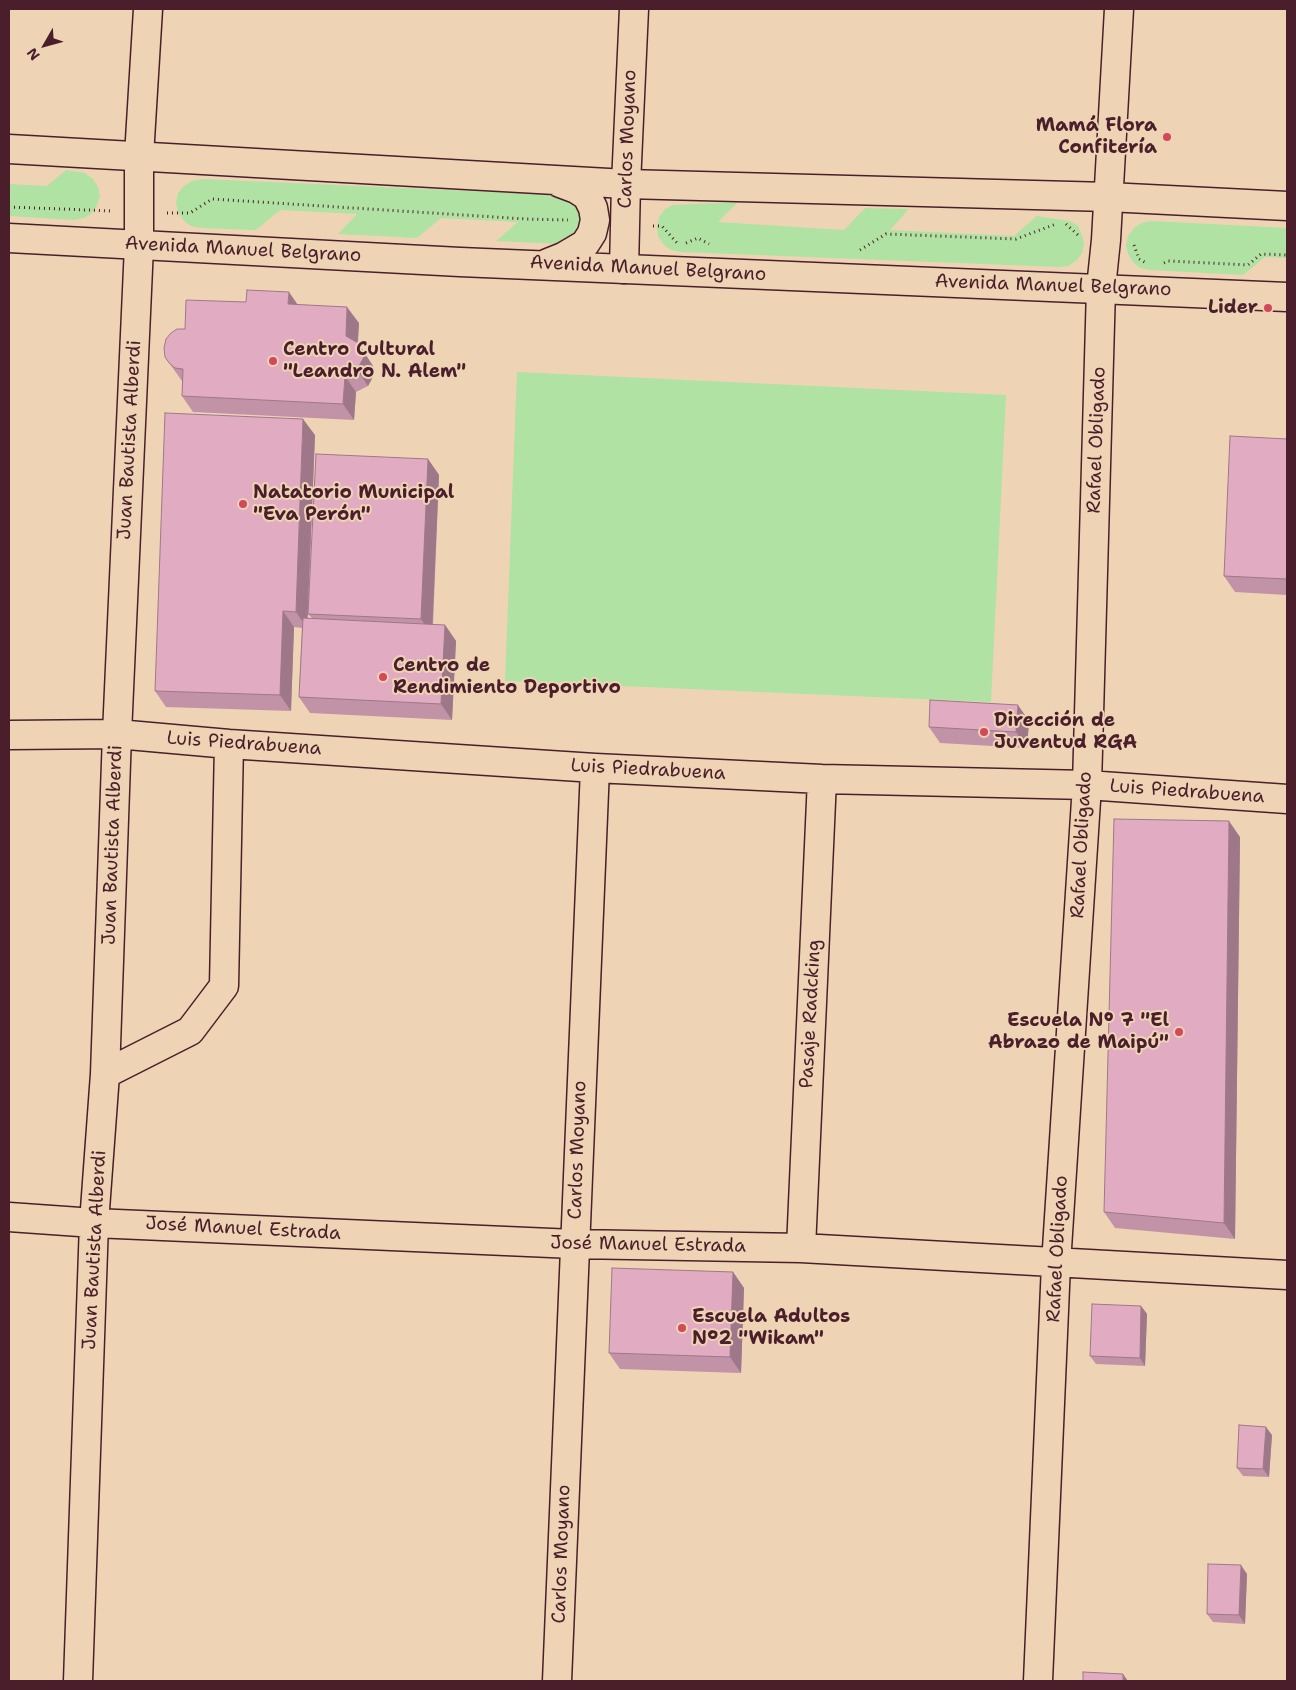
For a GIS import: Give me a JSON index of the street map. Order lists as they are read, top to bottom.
{
  "streets": {
    "street": [
      "Carlos Moyano",
      "Avenida Manuel Belgrano",
      "Juan Bautista Alberdi",
      "Rafael Obligado",
      "Luis Piedrabuena",
      "Pasaje Radcking",
      "José Manuel Estrada"
    ]
  },
  "crossings": [
    ["Carlos Moyano", "Avenida Manuel Belgrano"],
    ["Carlos Moyano", "Luis Piedrabuena"],
    ["Carlos Moyano", "José Manuel Estrada"],
    ["Avenida Manuel Belgrano", "Juan Bautista Alberdi"],
    ["Avenida Manuel Belgrano", "Rafael Obligado"],
    ["Juan Bautista Alberdi", "Luis Piedrabuena"],
    ["Juan Bautista Alberdi", "José Manuel Estrada"],
    ["Rafael Obligado", "Luis Piedrabuena"],
    ["Rafael Obligado", "José Manuel Estrada"],
    ["Luis Piedrabuena", "Pasaje Radcking"],
    ["Pasaje Radcking", "José Manuel Estrada"]
  ],
  "places": [
    "Mamá Flora Confitería",
    "Lider",
    "Centro Cultural \"Leandro N. Alem\"",
    "Natatorio Municipal \"Eva Perón\"",
    "Centro de Rendimiento Deportivo",
    "Dirección de Juventud RGA",
    "Escuela Nº 7 \"El Abrazo de Maipú\"",
    "Escuela Adultos N°2 \"Wikam\""
  ],
  "north": "bottom left"
}
